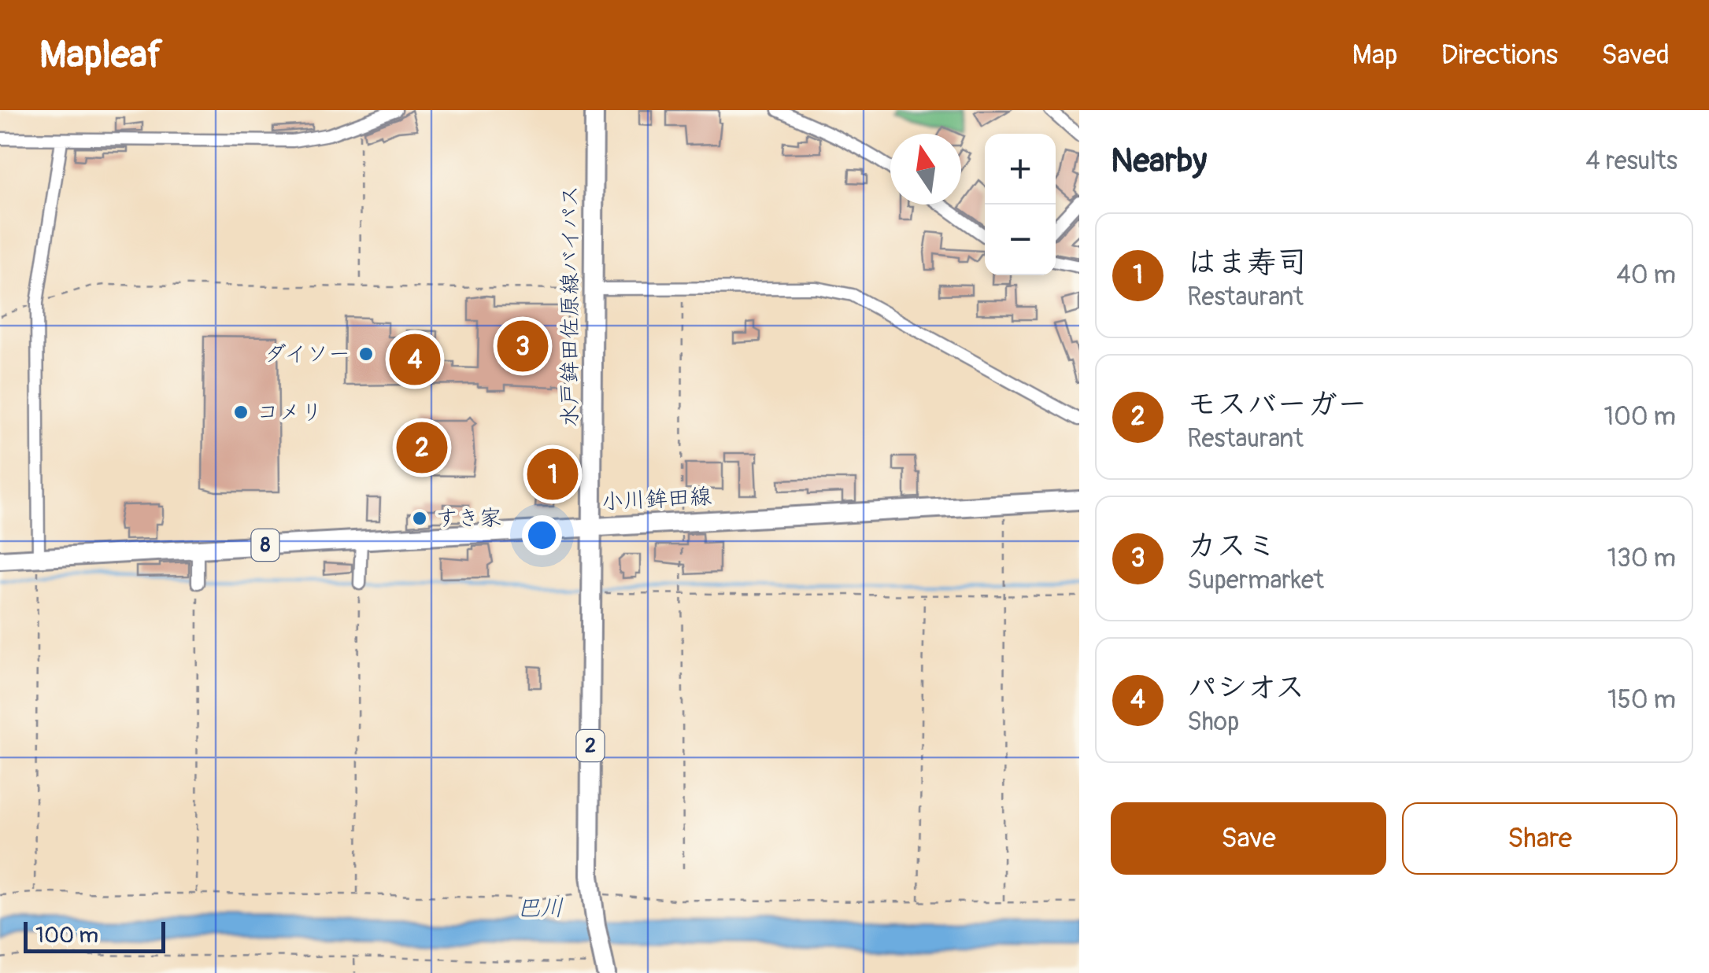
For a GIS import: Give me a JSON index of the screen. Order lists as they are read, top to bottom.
{
  "streets": {
    "main road": [
      "水戸鉾田佐原線バイパス",
      "小川鉾田線",
      "8",
      "2"
    ]
  },
  "crossings": [
    ["水戸鉾田佐原線バイパス", "小川鉾田線"]
  ],
  "water": ["巴川"],
  "places": ["ダイソー", "コメリ", "すき家"],
  "scale_bar": "100 m",
  "north": "top",
  "page": {
    "header": "Mapleaf",
    "nav": ["Map", "Directions", "Saved"],
    "heading": ["Nearby", "4 results"],
    "map_buttons": ["+", "−"],
    "list": [
      {
        "mark": "1",
        "name": "はま寿司",
        "note": "Restaurant",
        "value": "40 m"
      },
      {
        "mark": "2",
        "name": "モスバーガー",
        "note": "Restaurant",
        "value": "100 m"
      },
      {
        "mark": "3",
        "name": "カスミ",
        "note": "Supermarket",
        "value": "130 m"
      },
      {
        "mark": "4",
        "name": "パシオス",
        "note": "Shop",
        "value": "150 m"
      }
    ],
    "pins": [
      "3",
      "4",
      "2",
      "1"
    ],
    "buttons": ["Save", "Share"],
    "scale": "100 m"
  }
}
